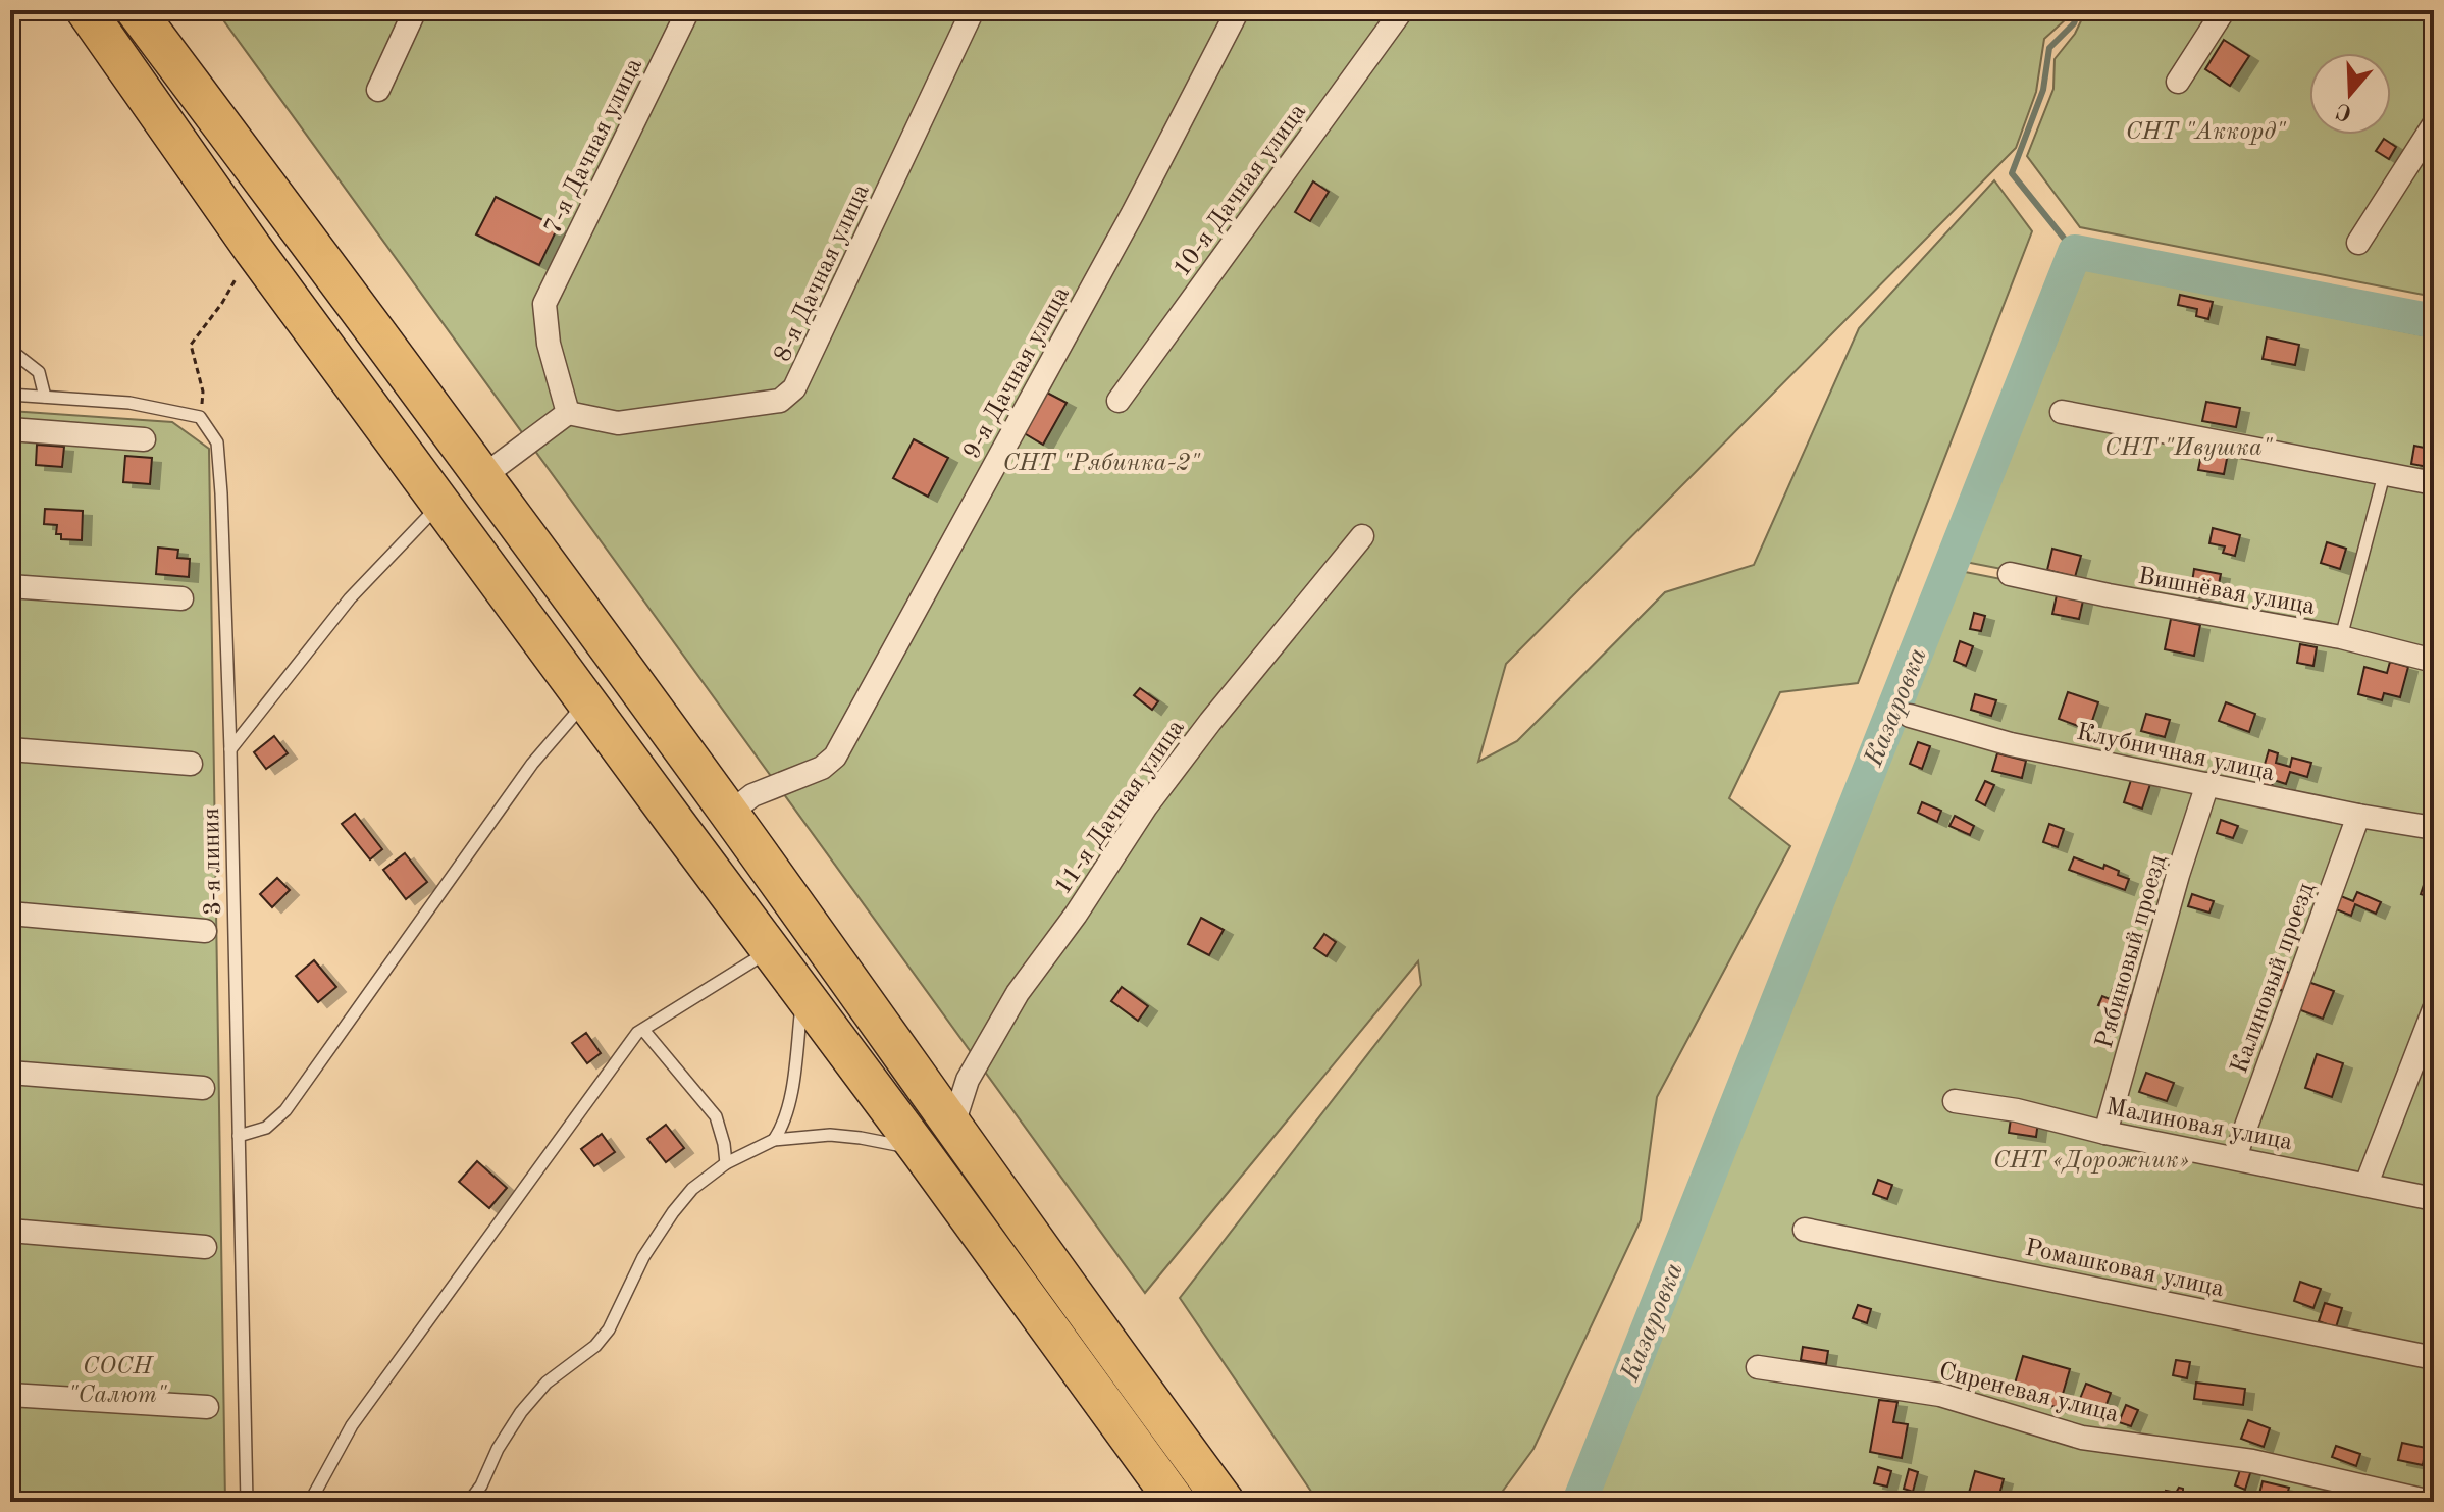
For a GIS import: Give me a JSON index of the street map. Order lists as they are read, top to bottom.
{
  "streets": {
    "street": [
      "7-я Дачная улица",
      "10-я Дачная улица",
      "8-я Дачная улица",
      "9-я Дачная улица",
      "Вишнёвая улица",
      "Клубничная улица",
      "11-я Дачная улица",
      "Рябиновый проезд",
      "Калиновый проезд",
      "Малиновая улица",
      "Ромашковая улица",
      "Сиреневая улица"
    ],
    "lane": ["3-я линия"]
  },
  "crossings": [
    ["7-я Дачная улица", "8-я Дачная улица"],
    ["Клубничная улица", "Рябиновый проезд"],
    ["Клубничная улица", "Калиновый проезд"],
    ["Рябиновый проезд", "Малиновая улица"],
    ["Калиновый проезд", "Малиновая улица"]
  ],
  "water": ["Казаровка"],
  "parks": [
    "СНТ \"Аккорд\"",
    "СНТ \"Ивушка\"",
    "СНТ \"Рябинка-2\"",
    "СНТ «Дорожник»",
    "СОСН \"Салют\""
  ],
  "north": "bottom"
}
